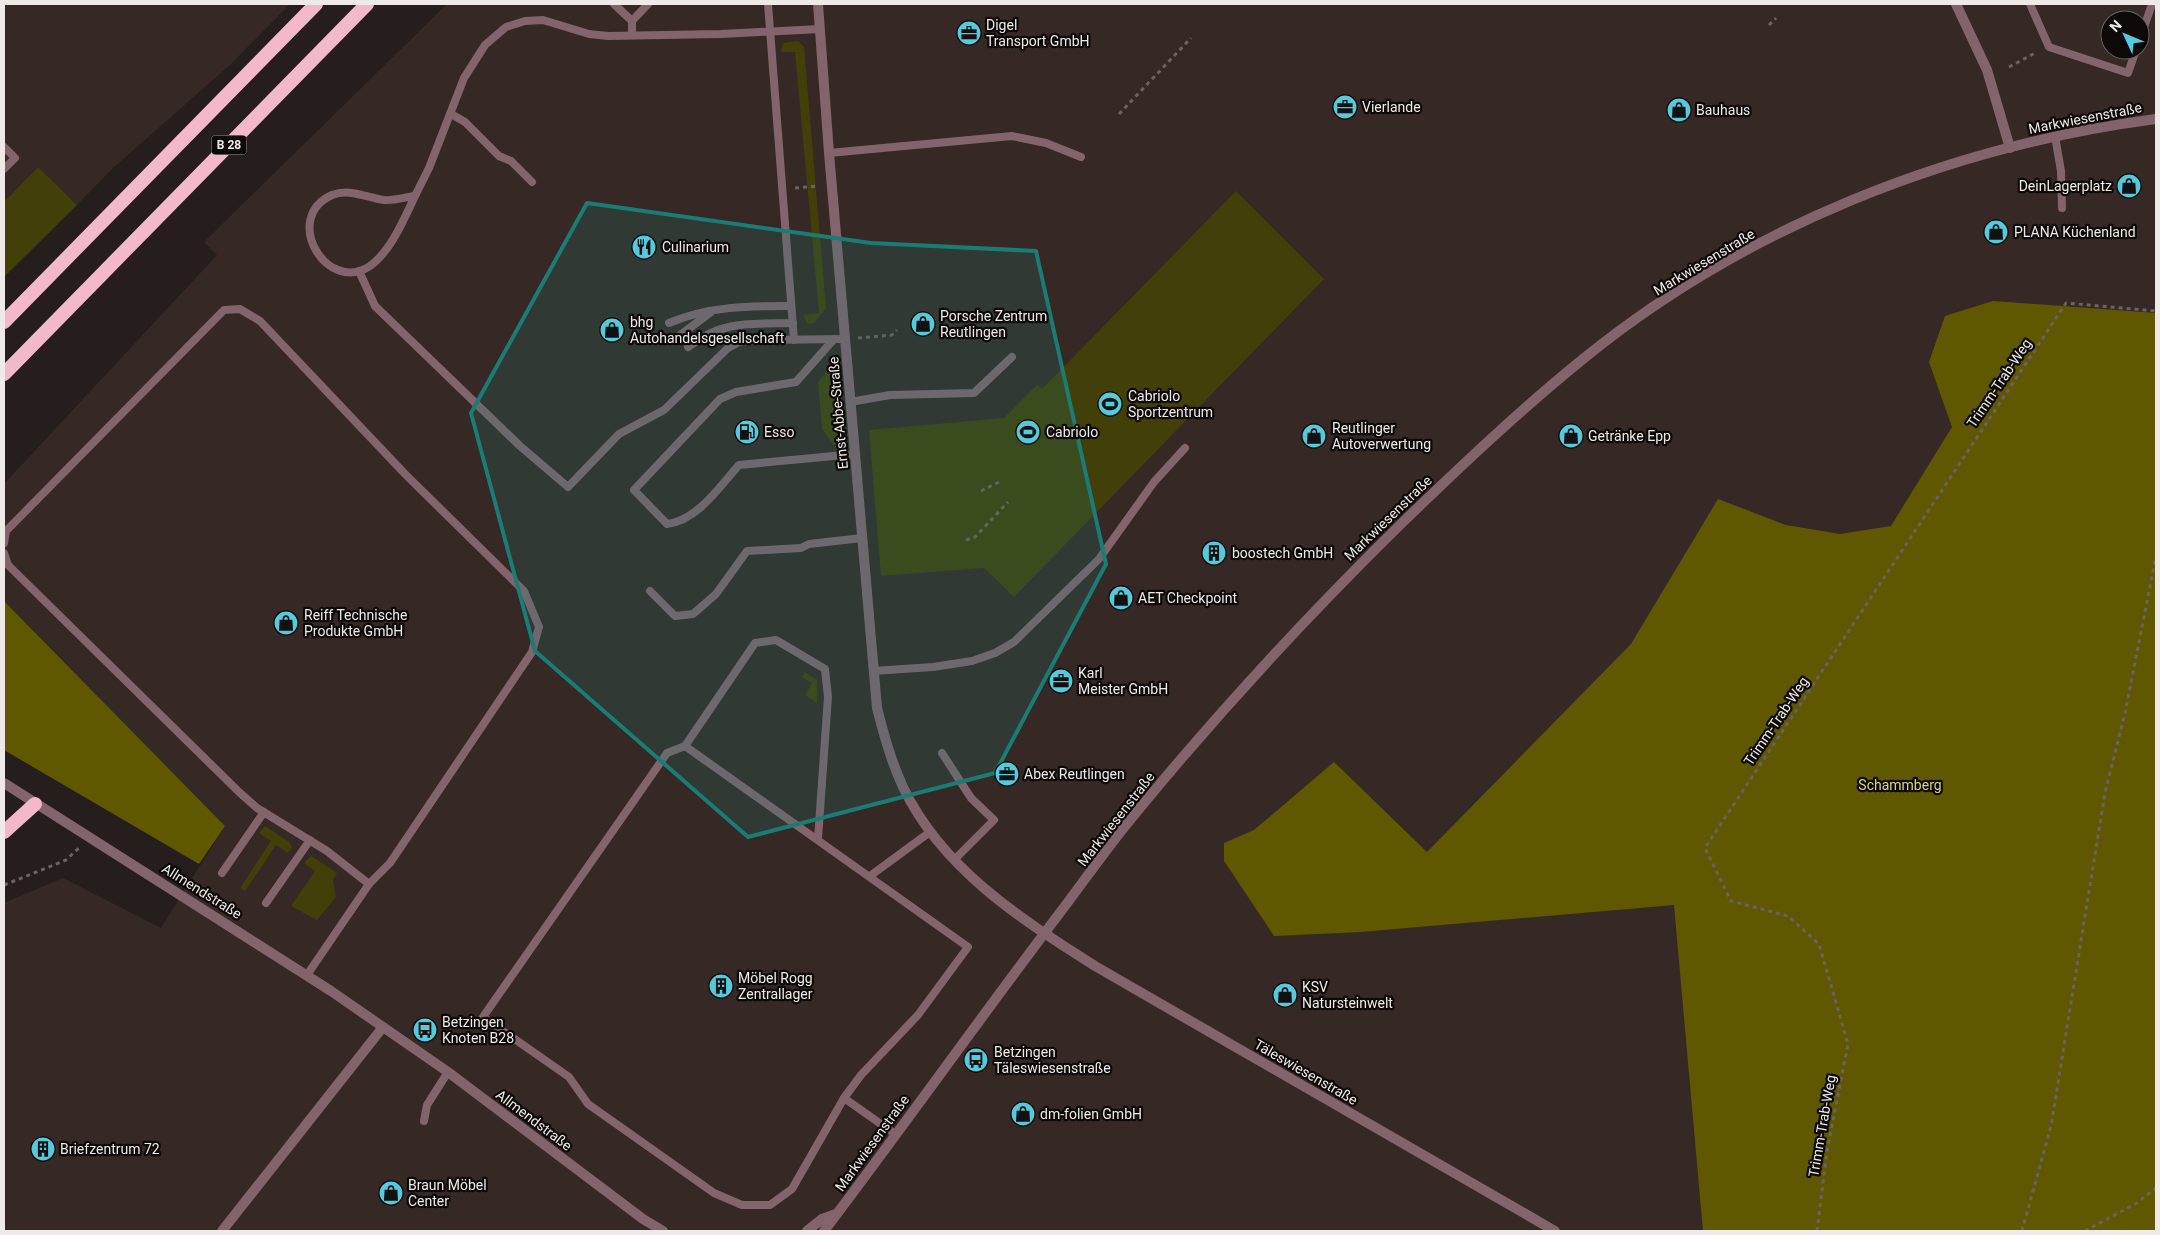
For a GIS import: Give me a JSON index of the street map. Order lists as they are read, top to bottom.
{
  "streets": {
    "highway": ["B 28"],
    "street": [
      "Markwiesenstraße",
      "Ernst-Abbe-Straße",
      "Allmendstraße",
      "Täleswiesenstraße"
    ],
    "path": ["Trimm-Trab-Weg"]
  },
  "crossings": [
    ["Markwiesenstraße", "Ernst-Abbe-Straße"],
    ["Markwiesenstraße", "Täleswiesenstraße"],
    ["Ernst-Abbe-Straße", "Täleswiesenstraße"]
  ],
  "parks": ["Schammberg"],
  "places": {
    "office": [
      "Digel Transport GmbH",
      "Vierlande",
      "Karl Meister GmbH",
      "Abex Reutlingen"
    ],
    "shop": [
      "Bauhaus",
      "DeinLagerplatz",
      "PLANA Küchenland",
      "Porsche Zentrum Reutlingen",
      "bhg Autohandelsgesellschaft",
      "Reutlinger Autoverwertung",
      "Getränke Epp",
      "AET Checkpoint",
      "Reiff Technische Produkte GmbH",
      "KSV Natursteinwelt",
      "dm-folien GmbH",
      "Braun Möbel Center"
    ],
    "restaurant": ["Culinarium"],
    "sports": ["Cabriolo Sportzentrum", "Cabriolo"],
    "fuel station": ["Esso"],
    "building": ["boostech GmbH", "Möbel Rogg Zentrallager", "Briefzentrum 72"],
    "bus stop": ["Betzingen Knoten B28", "Betzingen Täleswiesenstraße"]
  },
  "north": "top left"
}
